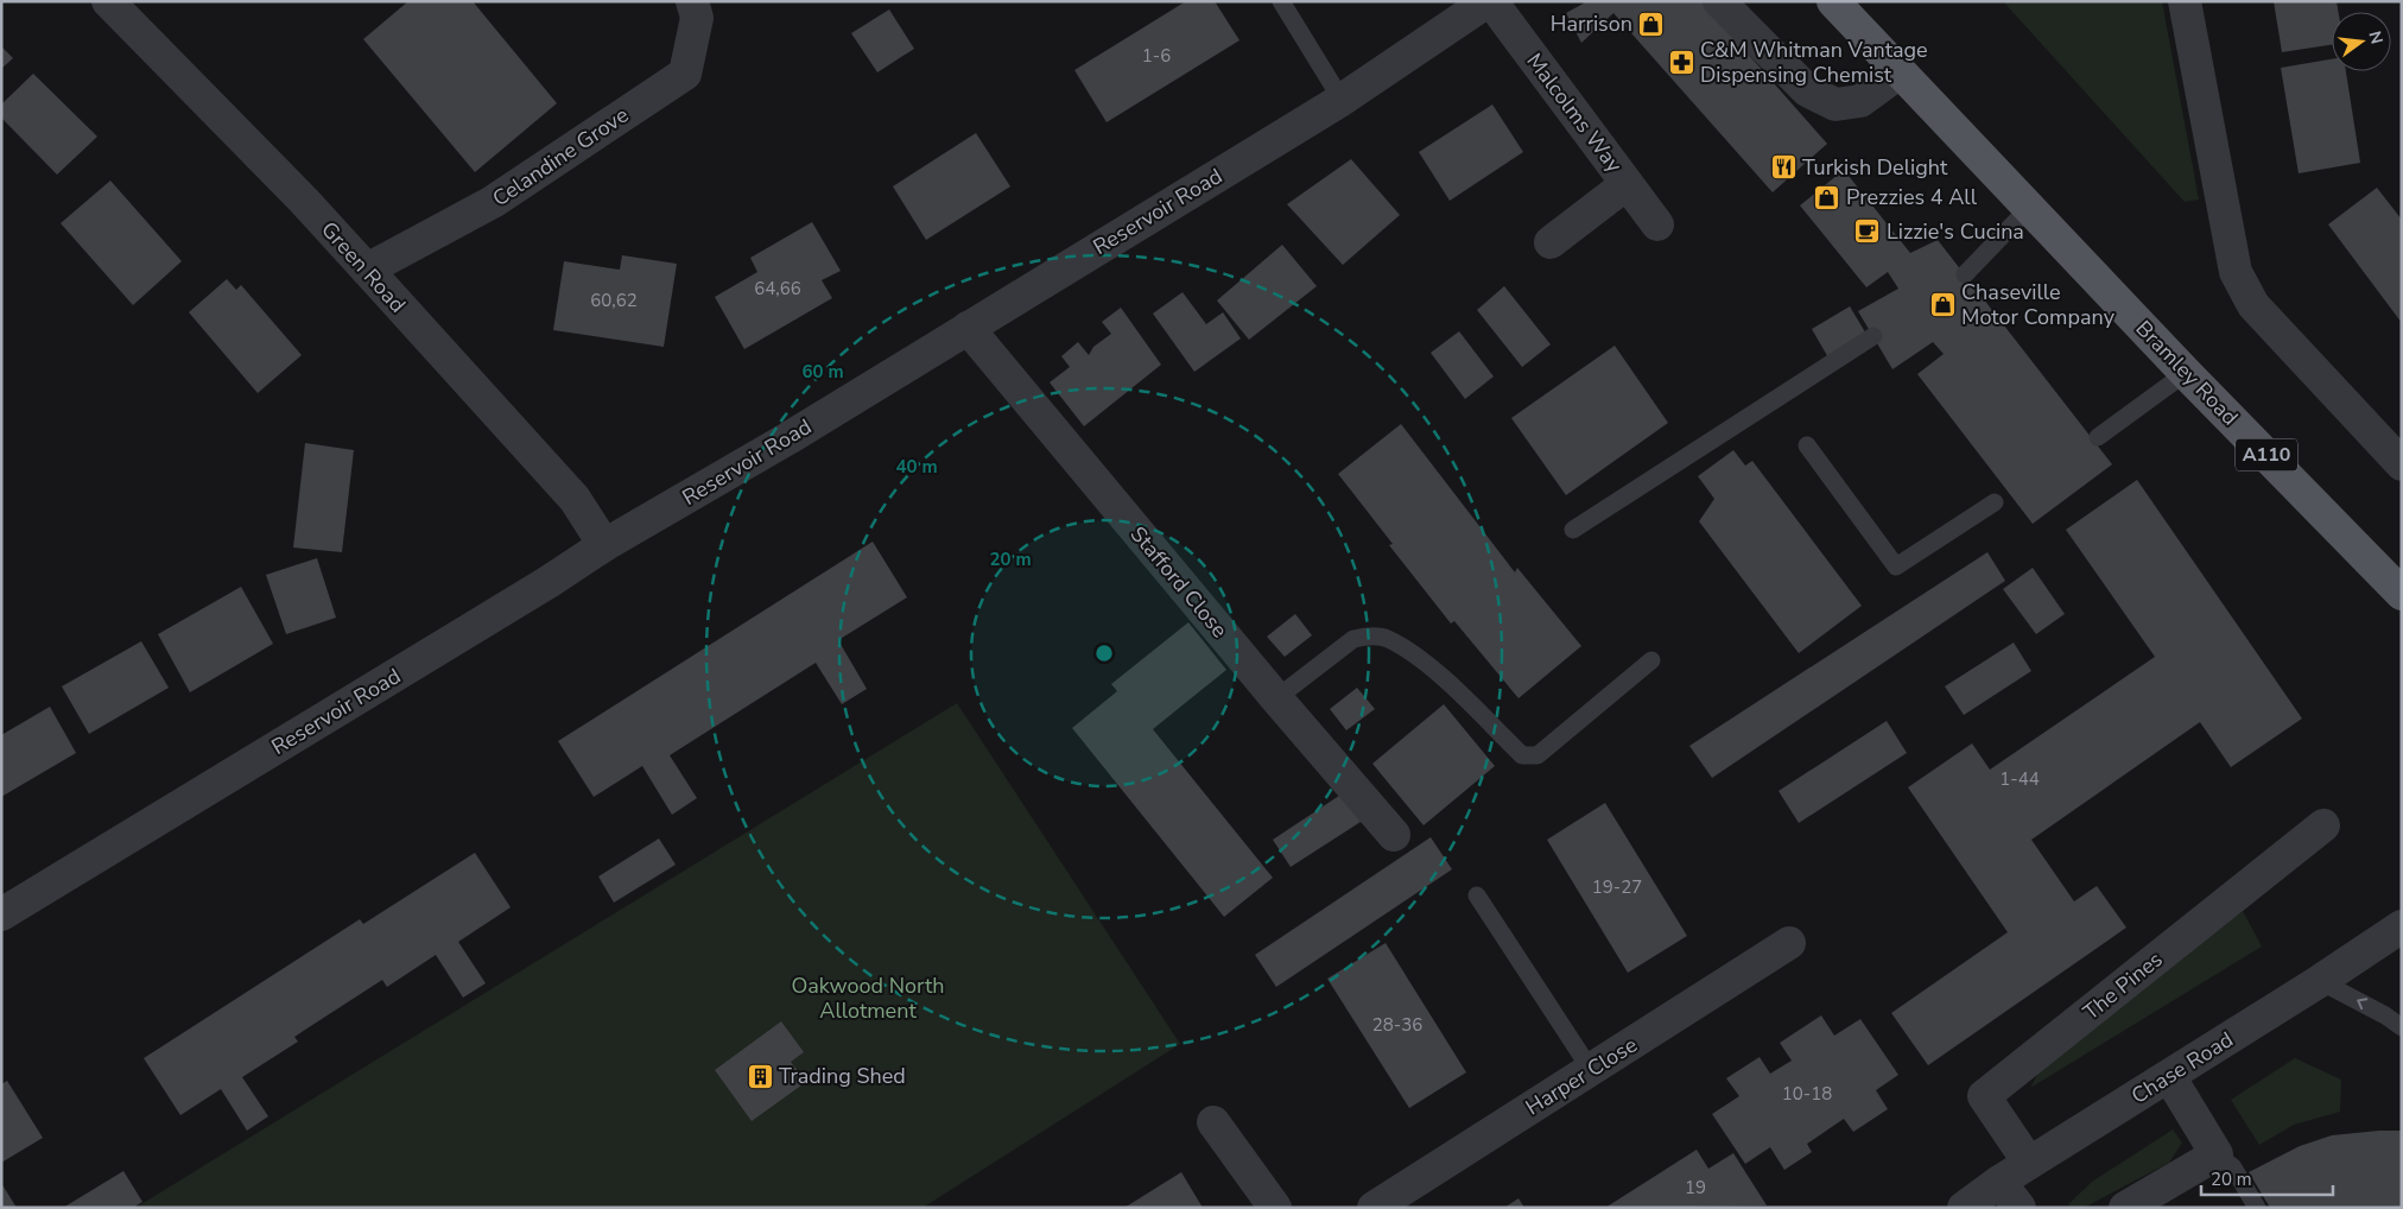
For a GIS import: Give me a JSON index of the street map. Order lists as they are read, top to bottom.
{
  "streets": {
    "main road": ["Bramley Road", "A110"],
    "street": [
      "Malcolms Way",
      "Celandine Grove",
      "Reservoir Road",
      "Green Road",
      "Stafford Close",
      "The Pines",
      "Chase Road",
      "Harper Close"
    ]
  },
  "crossings": [
    ["Malcolms Way", "Reservoir Road"],
    ["Celandine Grove", "Green Road"],
    ["Reservoir Road", "Green Road"],
    ["Reservoir Road", "Stafford Close"],
    ["The Pines", "Chase Road"]
  ],
  "parks": ["Oakwood North Allotment"],
  "places": {
    "shop": ["Harrison", "Prezzies 4 All", "Chaseville Motor Company"],
    "pharmacy": ["C&M Whitman Vantage Dispensing Chemist"],
    "restaurant": ["Turkish Delight"],
    "cafe": ["Lizzie's Cucina"],
    "building": ["Trading Shed"]
  },
  "house_numbers": [
    "1-6",
    "64,66",
    "60,62",
    "1-44",
    "19-27",
    "28-36",
    "10-18",
    "19"
  ],
  "scale_bar": "20 m",
  "north": "right",
  "rings": ["60 m", "40 m", "20 m"]
}
